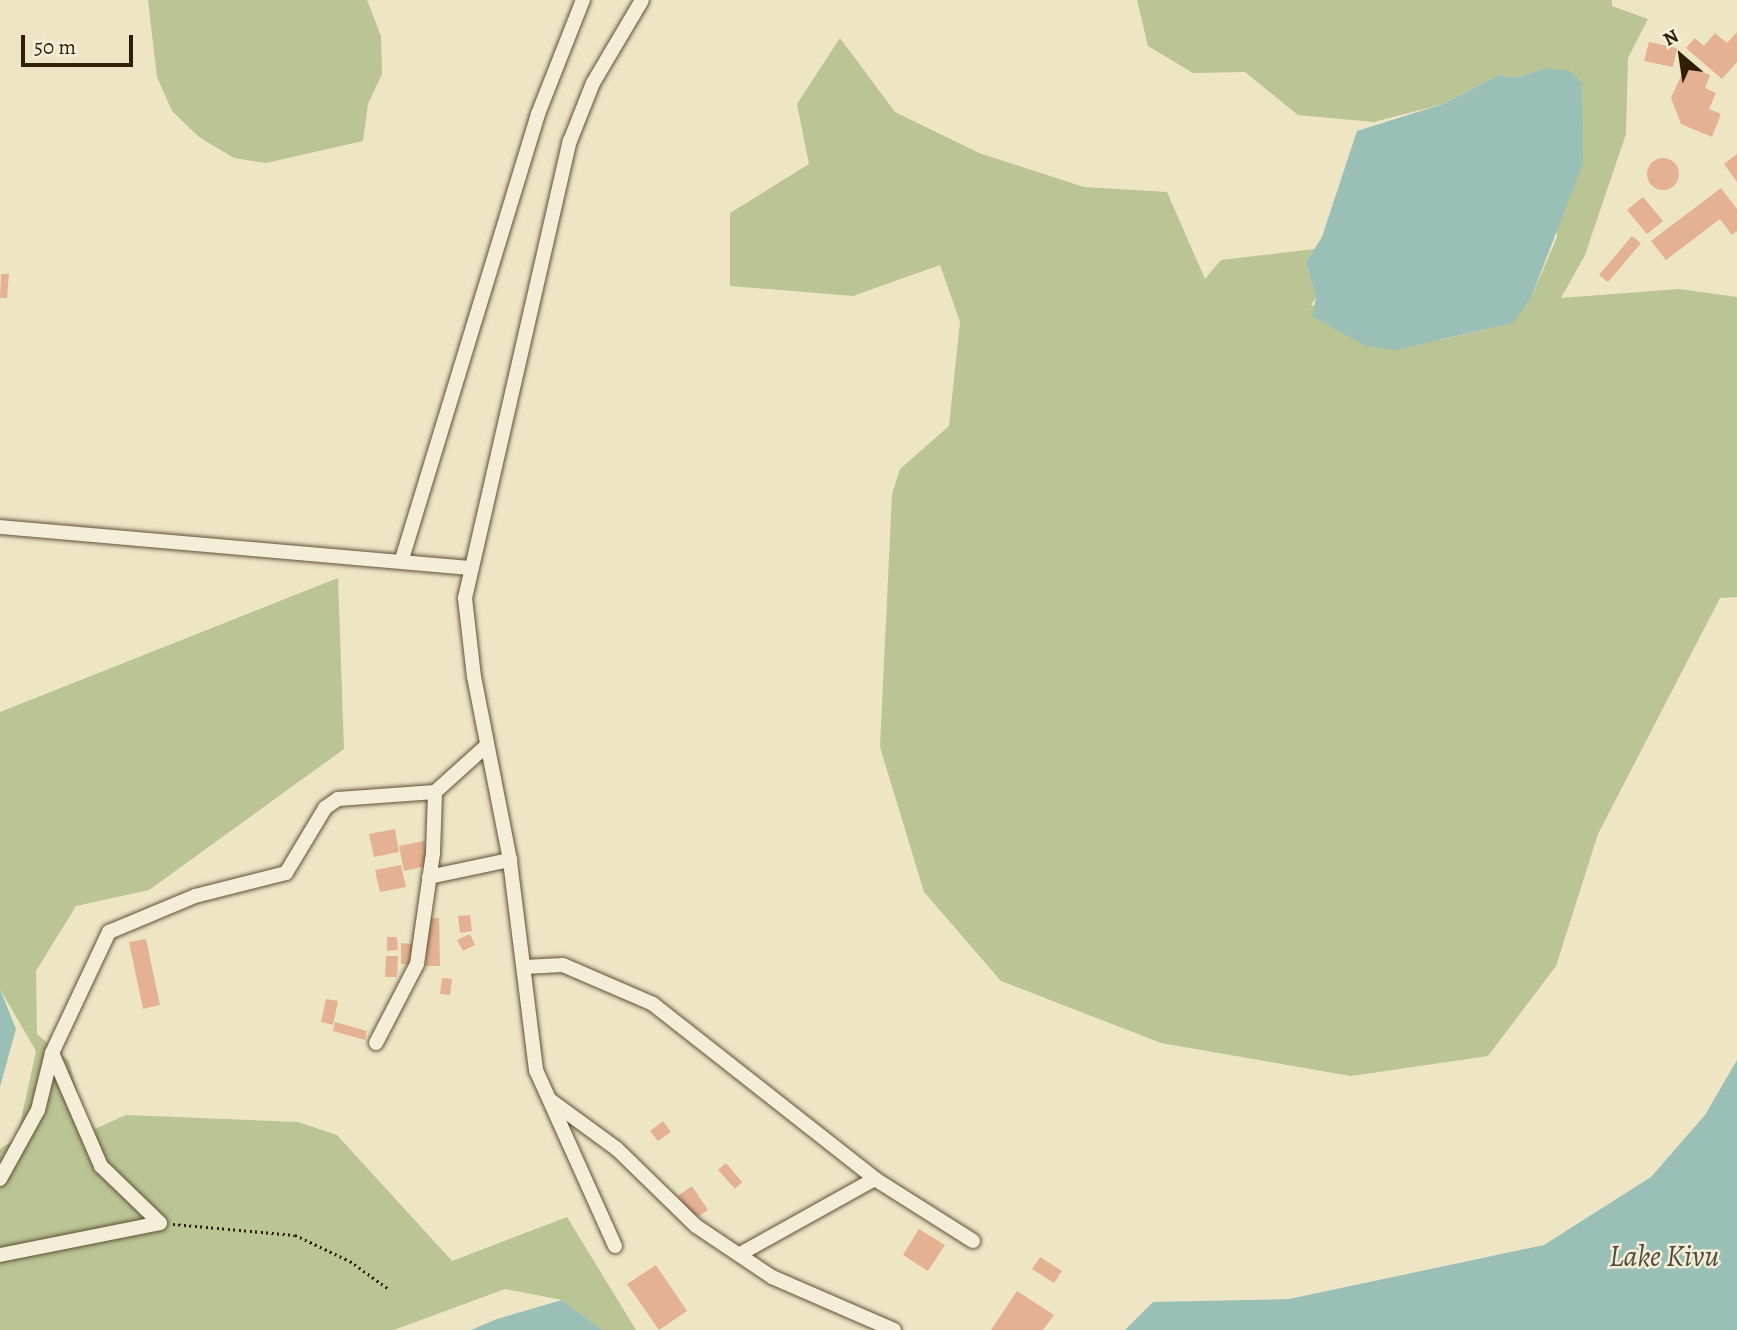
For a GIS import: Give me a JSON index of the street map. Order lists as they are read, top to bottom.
{
  "water": ["Lake Kivu"],
  "scale_bar": "50 m",
  "north": "top left"
}
